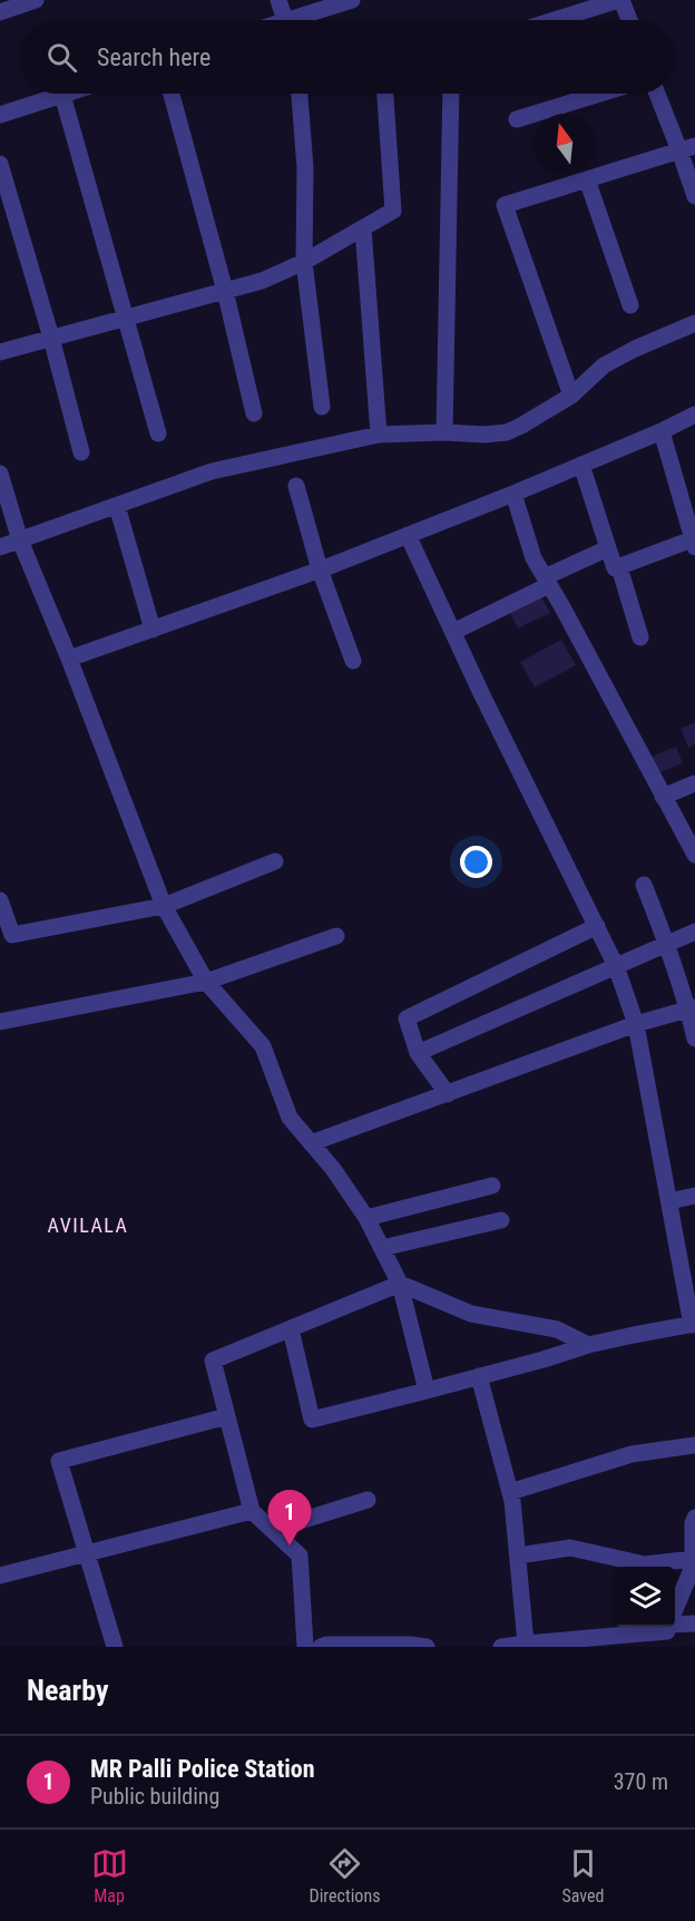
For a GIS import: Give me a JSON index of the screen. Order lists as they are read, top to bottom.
{
  "districts": ["AVILALA"],
  "north": "top",
  "page": {
    "search": "Search here",
    "pins": "1",
    "heading": "Nearby",
    "list": [
      {
        "mark": "1",
        "name": "MR Palli Police Station",
        "note": "Public building",
        "value": "370 m"
      }
    ],
    "nav": ["Map", "Directions", "Saved"]
  }
}
